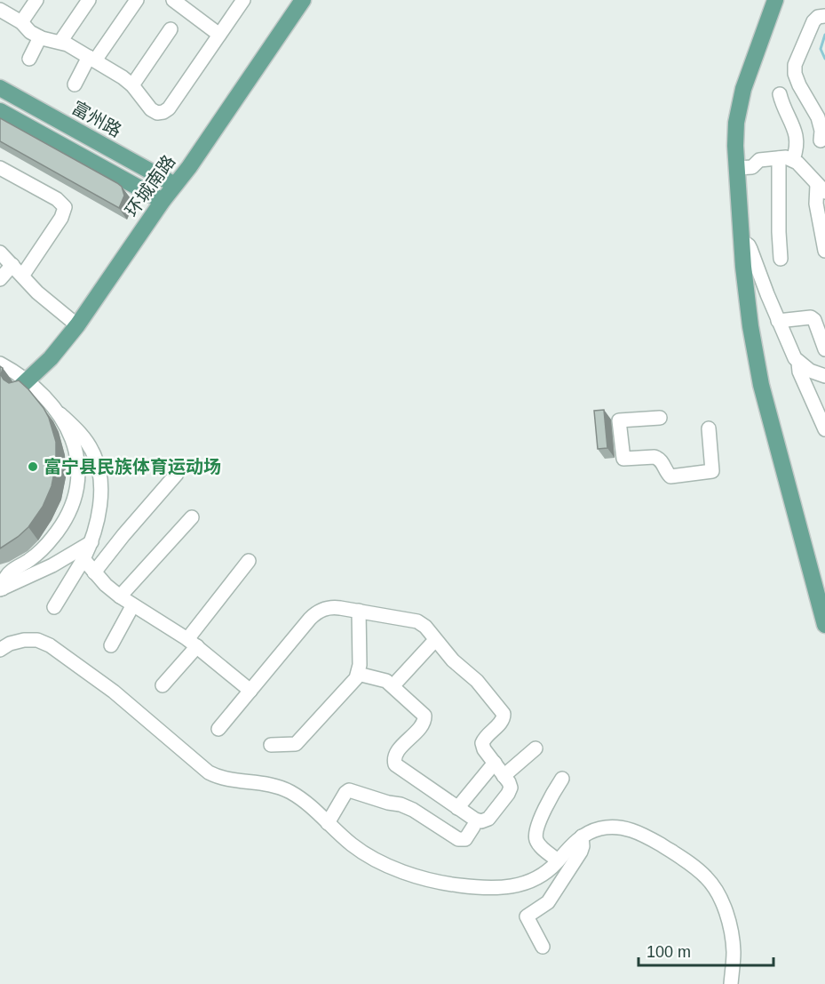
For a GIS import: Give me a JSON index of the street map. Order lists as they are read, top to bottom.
{
  "streets": {
    "main road": ["富州路", "环城南路"]
  },
  "crossings": [
    ["富州路", "环城南路"]
  ],
  "places": ["富宁县民族体育运动场"],
  "scale_bar": "100 m"
}
